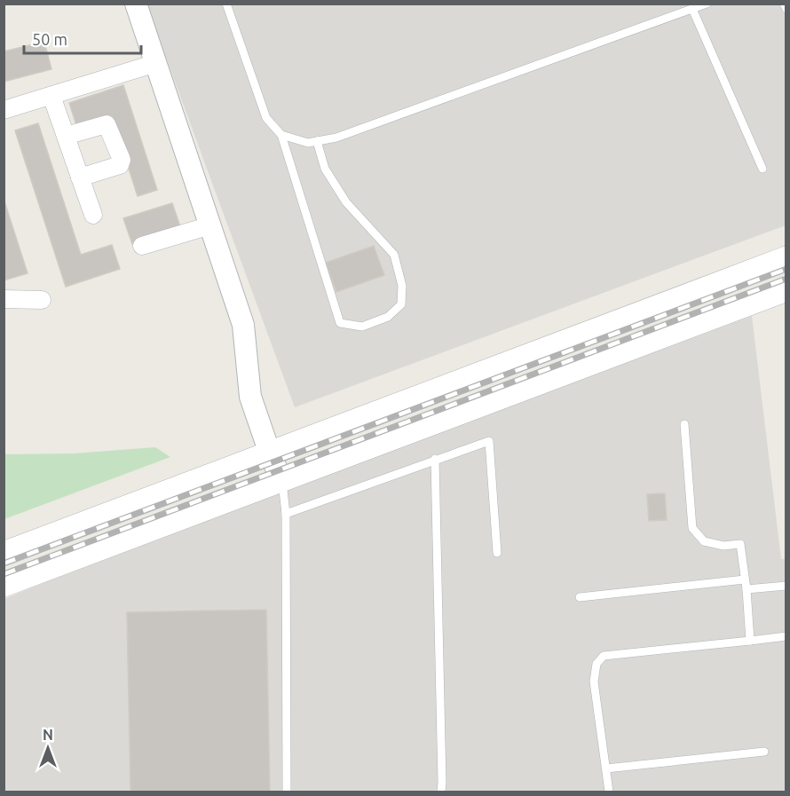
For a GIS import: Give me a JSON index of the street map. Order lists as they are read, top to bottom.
{
  "scale_bar": "50 m",
  "north": "top"
}
